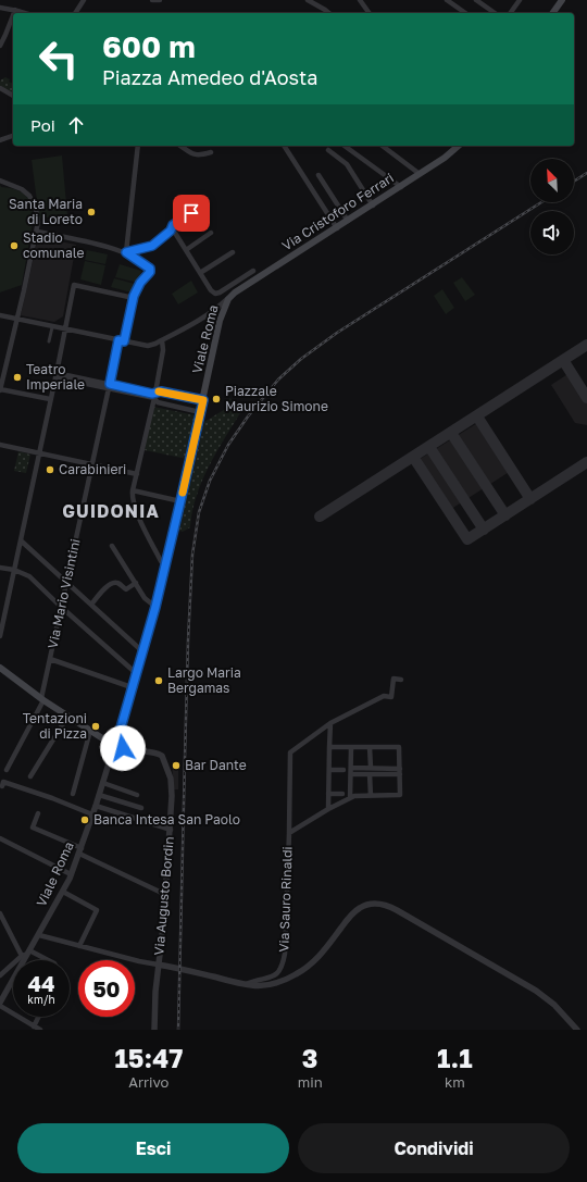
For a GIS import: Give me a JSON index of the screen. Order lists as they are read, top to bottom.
{
  "streets": {
    "main road": ["Via Cristoforo Ferrari", "Viale Roma"],
    "street": ["Via Mario Visintini", "Via Augusto Bordin", "Via Sauro Rinaldi"]
  },
  "crossings": [
    ["Via Cristoforo Ferrari", "Viale Roma"],
    ["Viale Roma", "Via Augusto Bordin"]
  ],
  "districts": ["GUIDONIA"],
  "places": [
    "Santa Maria di Loreto",
    "Stadio comunale",
    "Teatro Imperiale",
    "Piazzale Maurizio Simone",
    "Carabinieri",
    "Largo Maria Bergamas",
    "Tentazioni di Pizza",
    "Bar Dante",
    "Banca Intesa San Paolo"
  ],
  "north": "top left",
  "page": {
    "turn": ["600 m", "Piazza Amedeo d'Aosta"],
    "then": "Poi",
    "speed": "44 km/h",
    "limit": "50",
    "eta": [
      "15:47",
      "Arrivo",
      "3",
      "min",
      "1.1",
      "km"
    ],
    "buttons": ["Esci", "Condividi"]
  }
}
